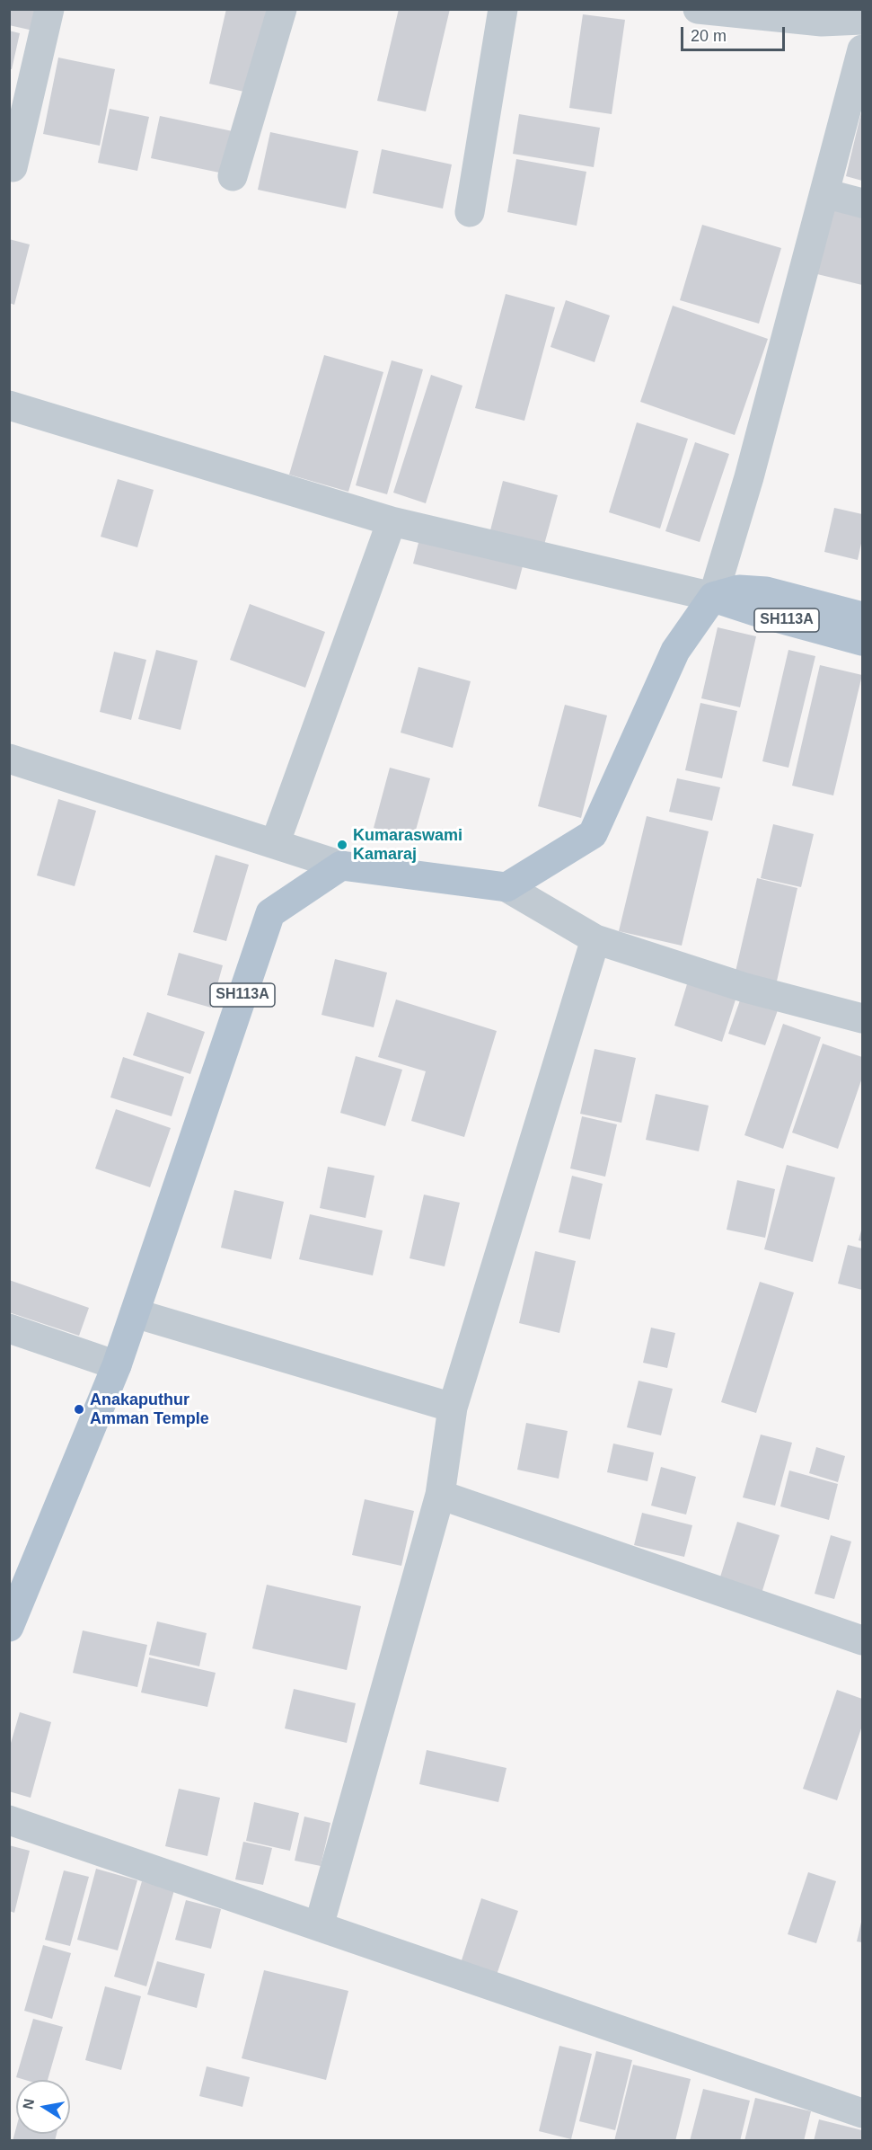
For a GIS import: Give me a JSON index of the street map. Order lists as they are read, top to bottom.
{
  "streets": {
    "main road": ["SH113A"]
  },
  "places": ["Kumaraswami Kamaraj", "Anakaputhur Amman Temple"],
  "scale_bar": "20 m",
  "north": "left"
}
